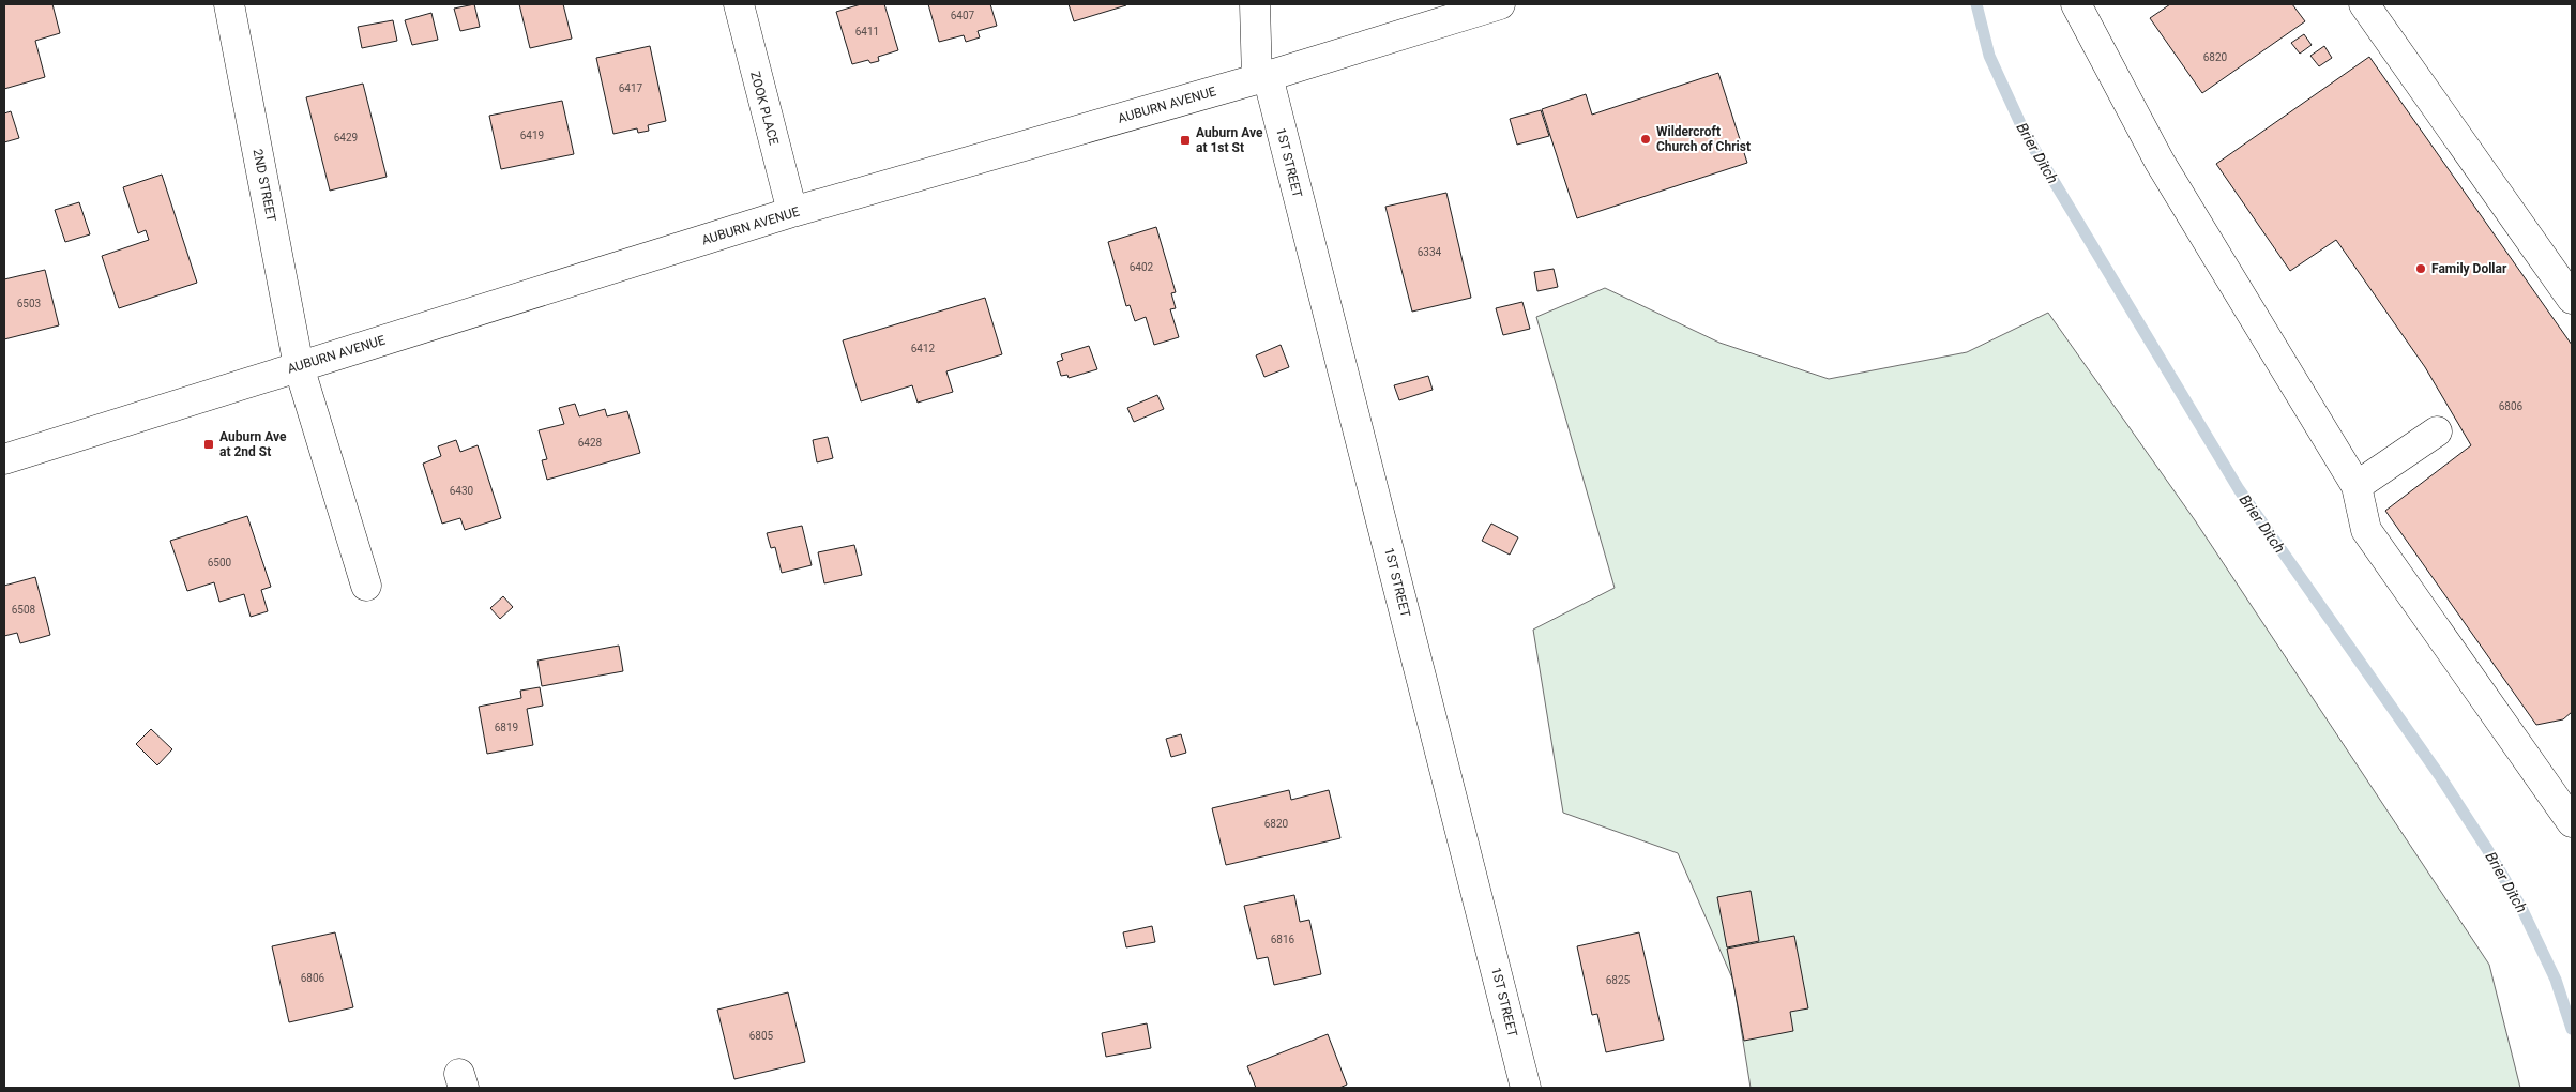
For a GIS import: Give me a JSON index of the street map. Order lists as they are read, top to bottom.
{
  "streets": {
    "street": [
      "AUBURN AVENUE",
      "ZOOK PLACE",
      "1ST STREET",
      "2ND STREET"
    ]
  },
  "crossings": [
    ["AUBURN AVENUE", "ZOOK PLACE"],
    ["AUBURN AVENUE", "1ST STREET"],
    ["AUBURN AVENUE", "2ND STREET"]
  ],
  "water": ["Brier Ditch"],
  "places": {
    "other": ["Wildercroft Church of Christ", "Family Dollar"],
    "transit": ["Auburn Ave at 1st St", "Auburn Ave at 2nd St"]
  },
  "house_numbers": [
    "6407",
    "6411",
    "6820",
    "6417",
    "6419",
    "6429",
    "6334",
    "6402",
    "6503",
    "6412",
    "6806",
    "6428",
    "6430",
    "6500",
    "6508",
    "6819",
    "6820",
    "6816",
    "6806",
    "6825",
    "6805"
  ]
}
